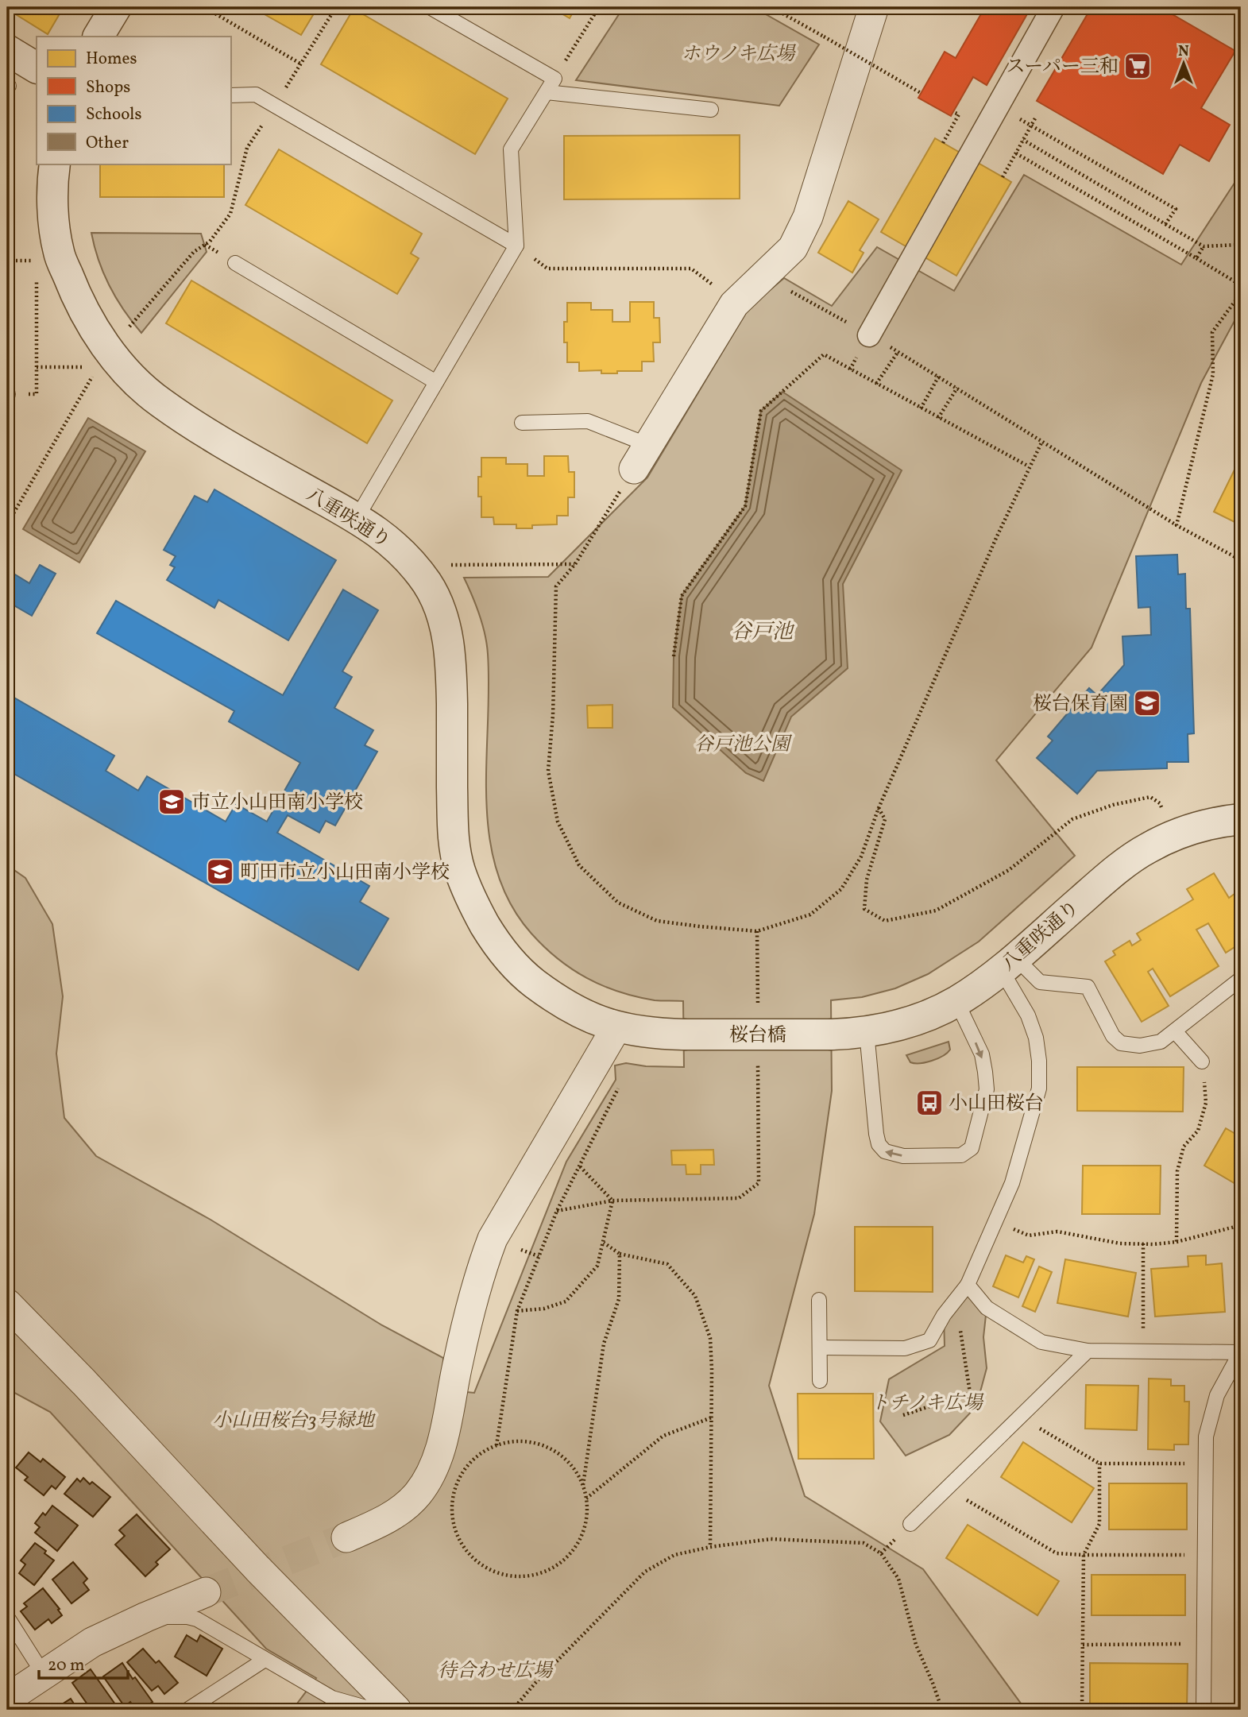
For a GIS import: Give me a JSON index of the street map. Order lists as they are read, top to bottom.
{
  "streets": {
    "street": ["八重咲通り", "桜台橋"]
  },
  "crossings": [
    ["八重咲通り", "桜台橋"]
  ],
  "water": ["谷戸池"],
  "parks": [
    "ホウノキ広場",
    "谷戸池公園",
    "トチノキ広場",
    "小山田桜台3号緑地",
    "待合わせ広場"
  ],
  "places": {
    "supermarket": ["スーパー三和"],
    "school or university": ["桜台保育園", "市立小山田南小学校", "町田市立小山田南小学校"],
    "bus stop": ["小山田桜台"]
  },
  "legend": [
    "Homes",
    "Shops",
    "Schools",
    "Other"
  ],
  "scale_bar": "20 m",
  "north": "top"
}
